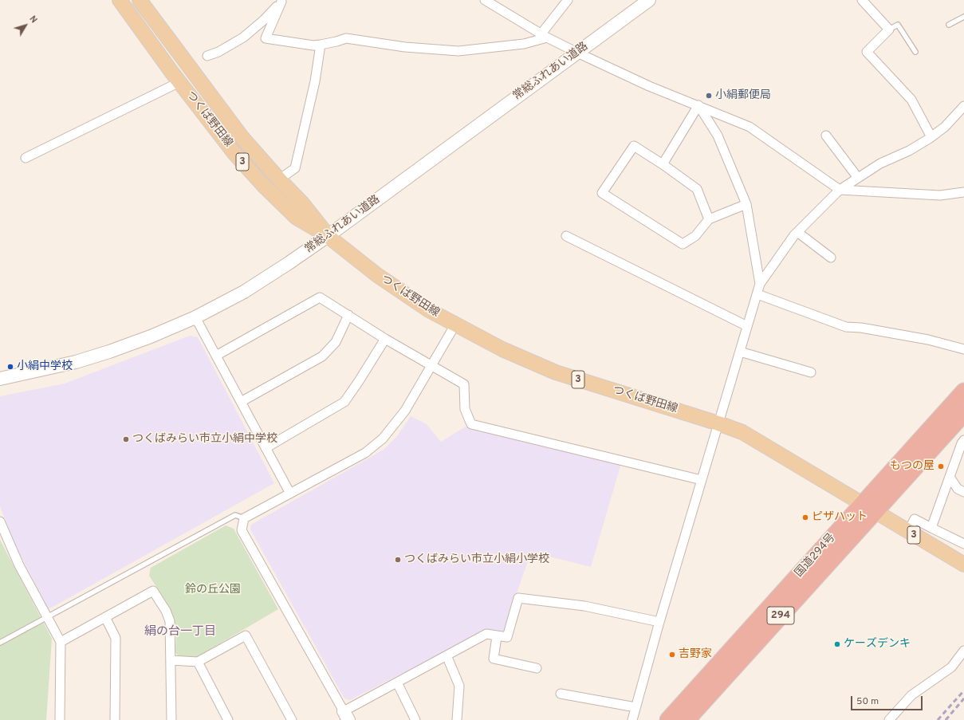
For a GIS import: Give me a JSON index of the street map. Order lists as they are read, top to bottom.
{
  "streets": {
    "highway": ["国道294号", "294"],
    "main road": ["つくば野田線", "3"],
    "street": ["常総ふれあい道路"]
  },
  "crossings": [
    ["常総ふれあい道路", "つくば野田線"],
    ["つくば野田線", "国道294号"]
  ],
  "districts": ["絹の台一丁目"],
  "parks": ["鈴の丘公園"],
  "places": [
    "小絹郵便局",
    "小絹中学校",
    "つくばみらい市立小絹中学校",
    "もつの屋",
    "ピザハット",
    "つくばみらい市立小絹小学校",
    "ケーズデンキ",
    "吉野家"
  ],
  "scale_bar": "50 m",
  "north": "top right"
}
